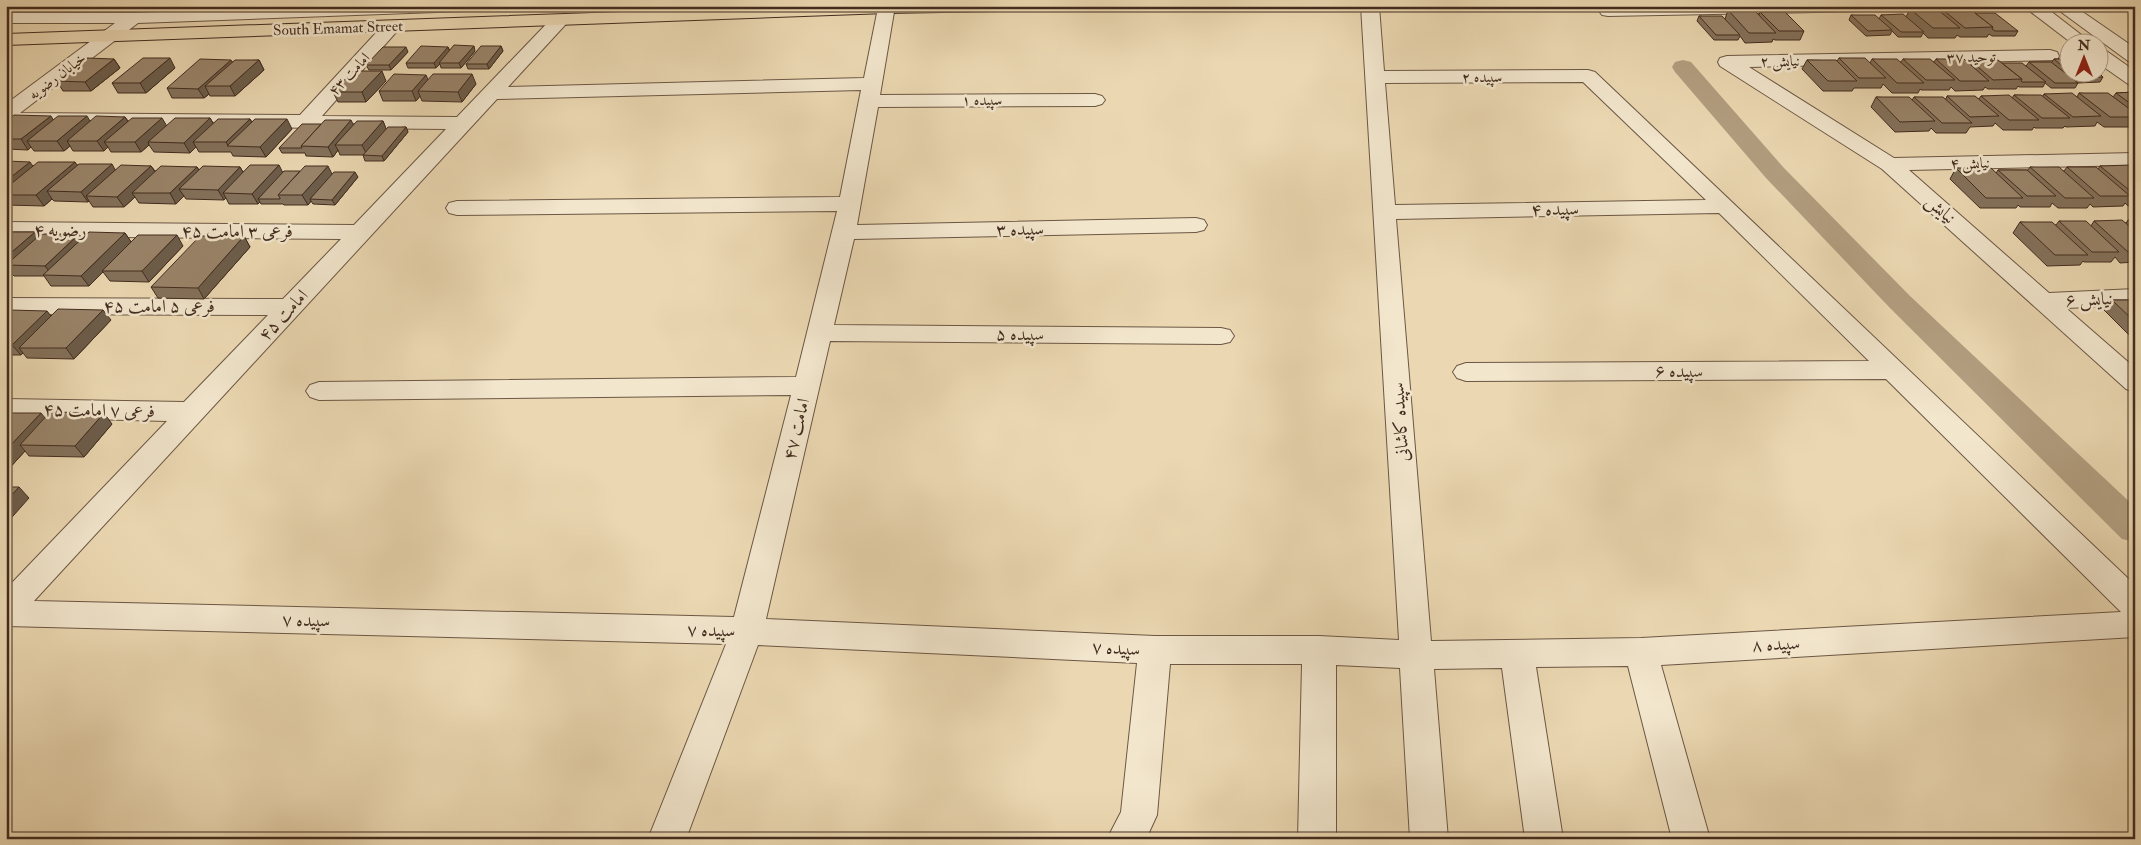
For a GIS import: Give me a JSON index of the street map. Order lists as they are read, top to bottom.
{
  "streets": {
    "main road": ["South Emamat Street"],
    "street": [
      "توحید ۳۷",
      "نیایش ۲",
      "امامت ۴۳",
      "خیابان رضویه",
      "سپیده ۲",
      "سپیده ۱",
      "نیایش ۴",
      "سپیده ۴",
      "نیایش",
      "سپیده ۳",
      "رضویه ۴",
      "فرعی ۳ امامت ۴۵",
      "نیایش ۶",
      "فرعی ۵ امامت ۴۵",
      "امامت ۴۵",
      "سپیده ۵",
      "سپیده ۶",
      "فرعی ۷ امامت ۴۵",
      "سپیده کاشانی",
      "امامت ۴۷",
      "سپیده ۷",
      "سپیده ۸"
    ]
  },
  "crossings": [
    ["South Emamat Street", "امامت ۴۳"],
    ["South Emamat Street", "خیابان رضویه"],
    ["South Emamat Street", "امامت ۴۵"],
    ["South Emamat Street", "امامت ۴۷"],
    ["توحید ۳۷", "نیایش ۲"],
    ["نیایش ۲", "نیایش"],
    ["سپیده ۲", "سپیده ۴"],
    ["سپیده ۲", "سپیده کاشانی"],
    ["سپیده ۱", "امامت ۴۵"],
    ["سپیده ۱", "امامت ۴۷"],
    ["نیایش ۴", "نیایش"],
    ["سپیده ۴", "سپیده کاشانی"],
    ["نیایش", "نیایش ۶"],
    ["سپیده ۳", "امامت ۴۷"],
    ["رضویه ۴", "فرعی ۳ امامت ۴۵"],
    ["فرعی ۳ امامت ۴۵", "امامت ۴۵"],
    ["فرعی ۵ امامت ۴۵", "امامت ۴۵"],
    ["امامت ۴۵", "فرعی ۷ امامت ۴۵"],
    ["امامت ۴۵", "سپیده ۷"],
    ["سپیده ۵", "امامت ۴۷"],
    ["سپیده کاشانی", "سپیده ۷"],
    ["سپیده کاشانی", "سپیده ۸"],
    ["امامت ۴۷", "سپیده ۷"],
    ["سپیده ۷", "سپیده ۸"]
  ],
  "north": "top"
}
